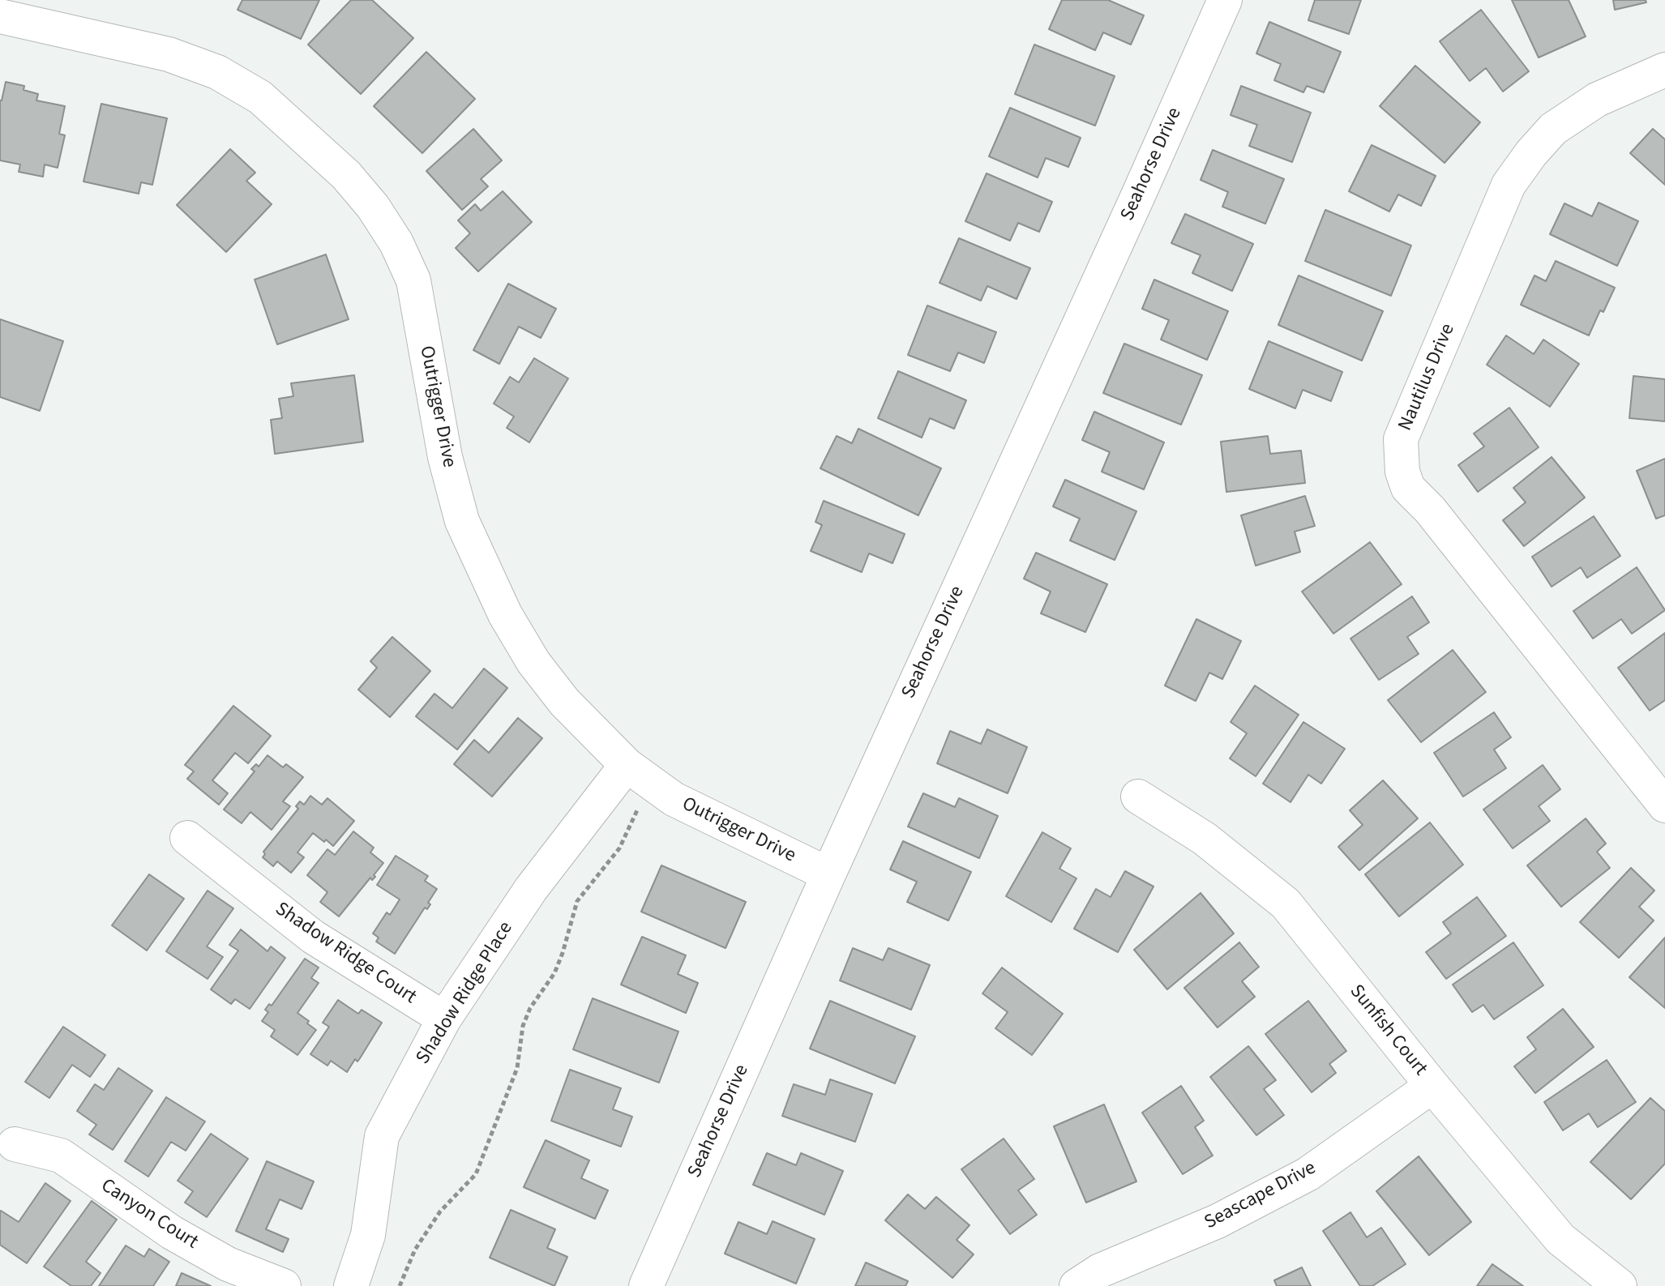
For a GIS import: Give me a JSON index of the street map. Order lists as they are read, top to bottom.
{
  "streets": {
    "street": [
      "Seahorse Drive",
      "Nautilus Drive",
      "Outrigger Drive",
      "Shadow Ridge Court",
      "Shadow Ridge Place",
      "Sunfish Court",
      "Seascape Drive",
      "Canyon Court"
    ]
  },
  "crossings": [
    ["Seahorse Drive", "Outrigger Drive"],
    ["Outrigger Drive", "Shadow Ridge Place"],
    ["Shadow Ridge Court", "Shadow Ridge Place"],
    ["Sunfish Court", "Seascape Drive"]
  ]
}
